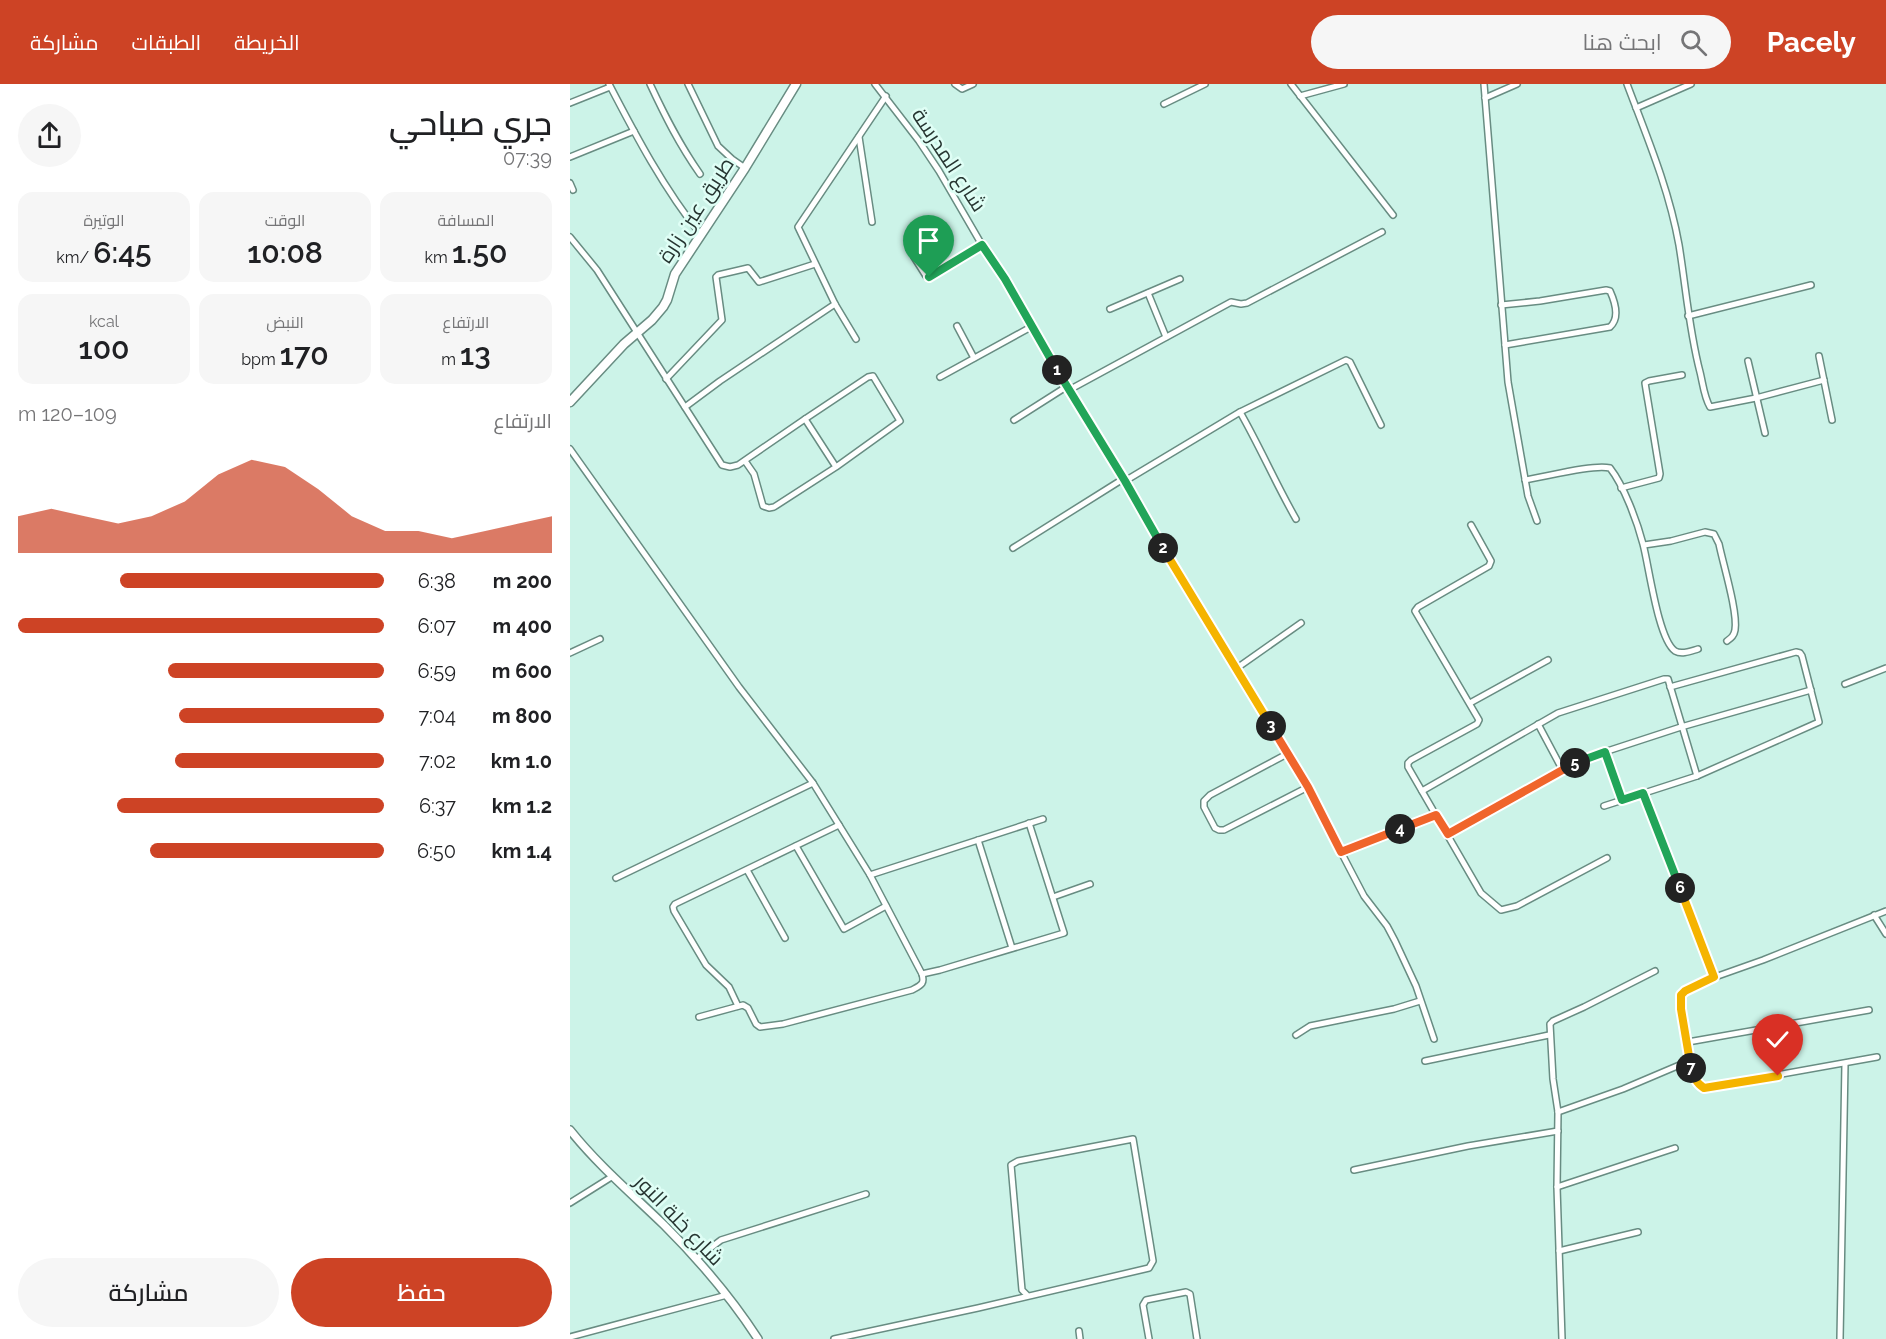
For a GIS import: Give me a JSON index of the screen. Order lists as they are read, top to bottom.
{
  "streets": {
    "main road": ["طريق عين زارة"],
    "street": ["شارع المدرسة", "شارع خلة النور"]
  },
  "page": {
    "header": "Pacely",
    "search": "ابحث هنا",
    "nav": ["الخريطة", "الطبقات", "مشاركة"],
    "heading": ["جري صباحي", "07:39"],
    "stats": [
      ["المسافة", "1.50 km"],
      ["الوقت", "10:08"],
      ["الوتيرة", "6:45 /km"],
      ["الارتفاع", "13 m"],
      ["النبض", "170 bpm"],
      ["kcal", "100"]
    ],
    "pins": [
      "1",
      "2",
      "3",
      "5",
      "4",
      "6",
      "7"
    ],
    "chart": ["الارتفاع", "109–120 m"],
    "list": [
      {
        "name": "200 m",
        "note": "6:38"
      },
      {
        "name": "400 m",
        "note": "6:07"
      },
      {
        "name": "600 m",
        "note": "6:59"
      },
      {
        "name": "800 m",
        "note": "7:04"
      },
      {
        "name": "1.0 km",
        "note": "7:02"
      },
      {
        "name": "1.2 km",
        "note": "6:37"
      },
      {
        "name": "1.4 km",
        "note": "6:50"
      }
    ],
    "buttons": ["حفظ", "مشاركة"]
  }
}
